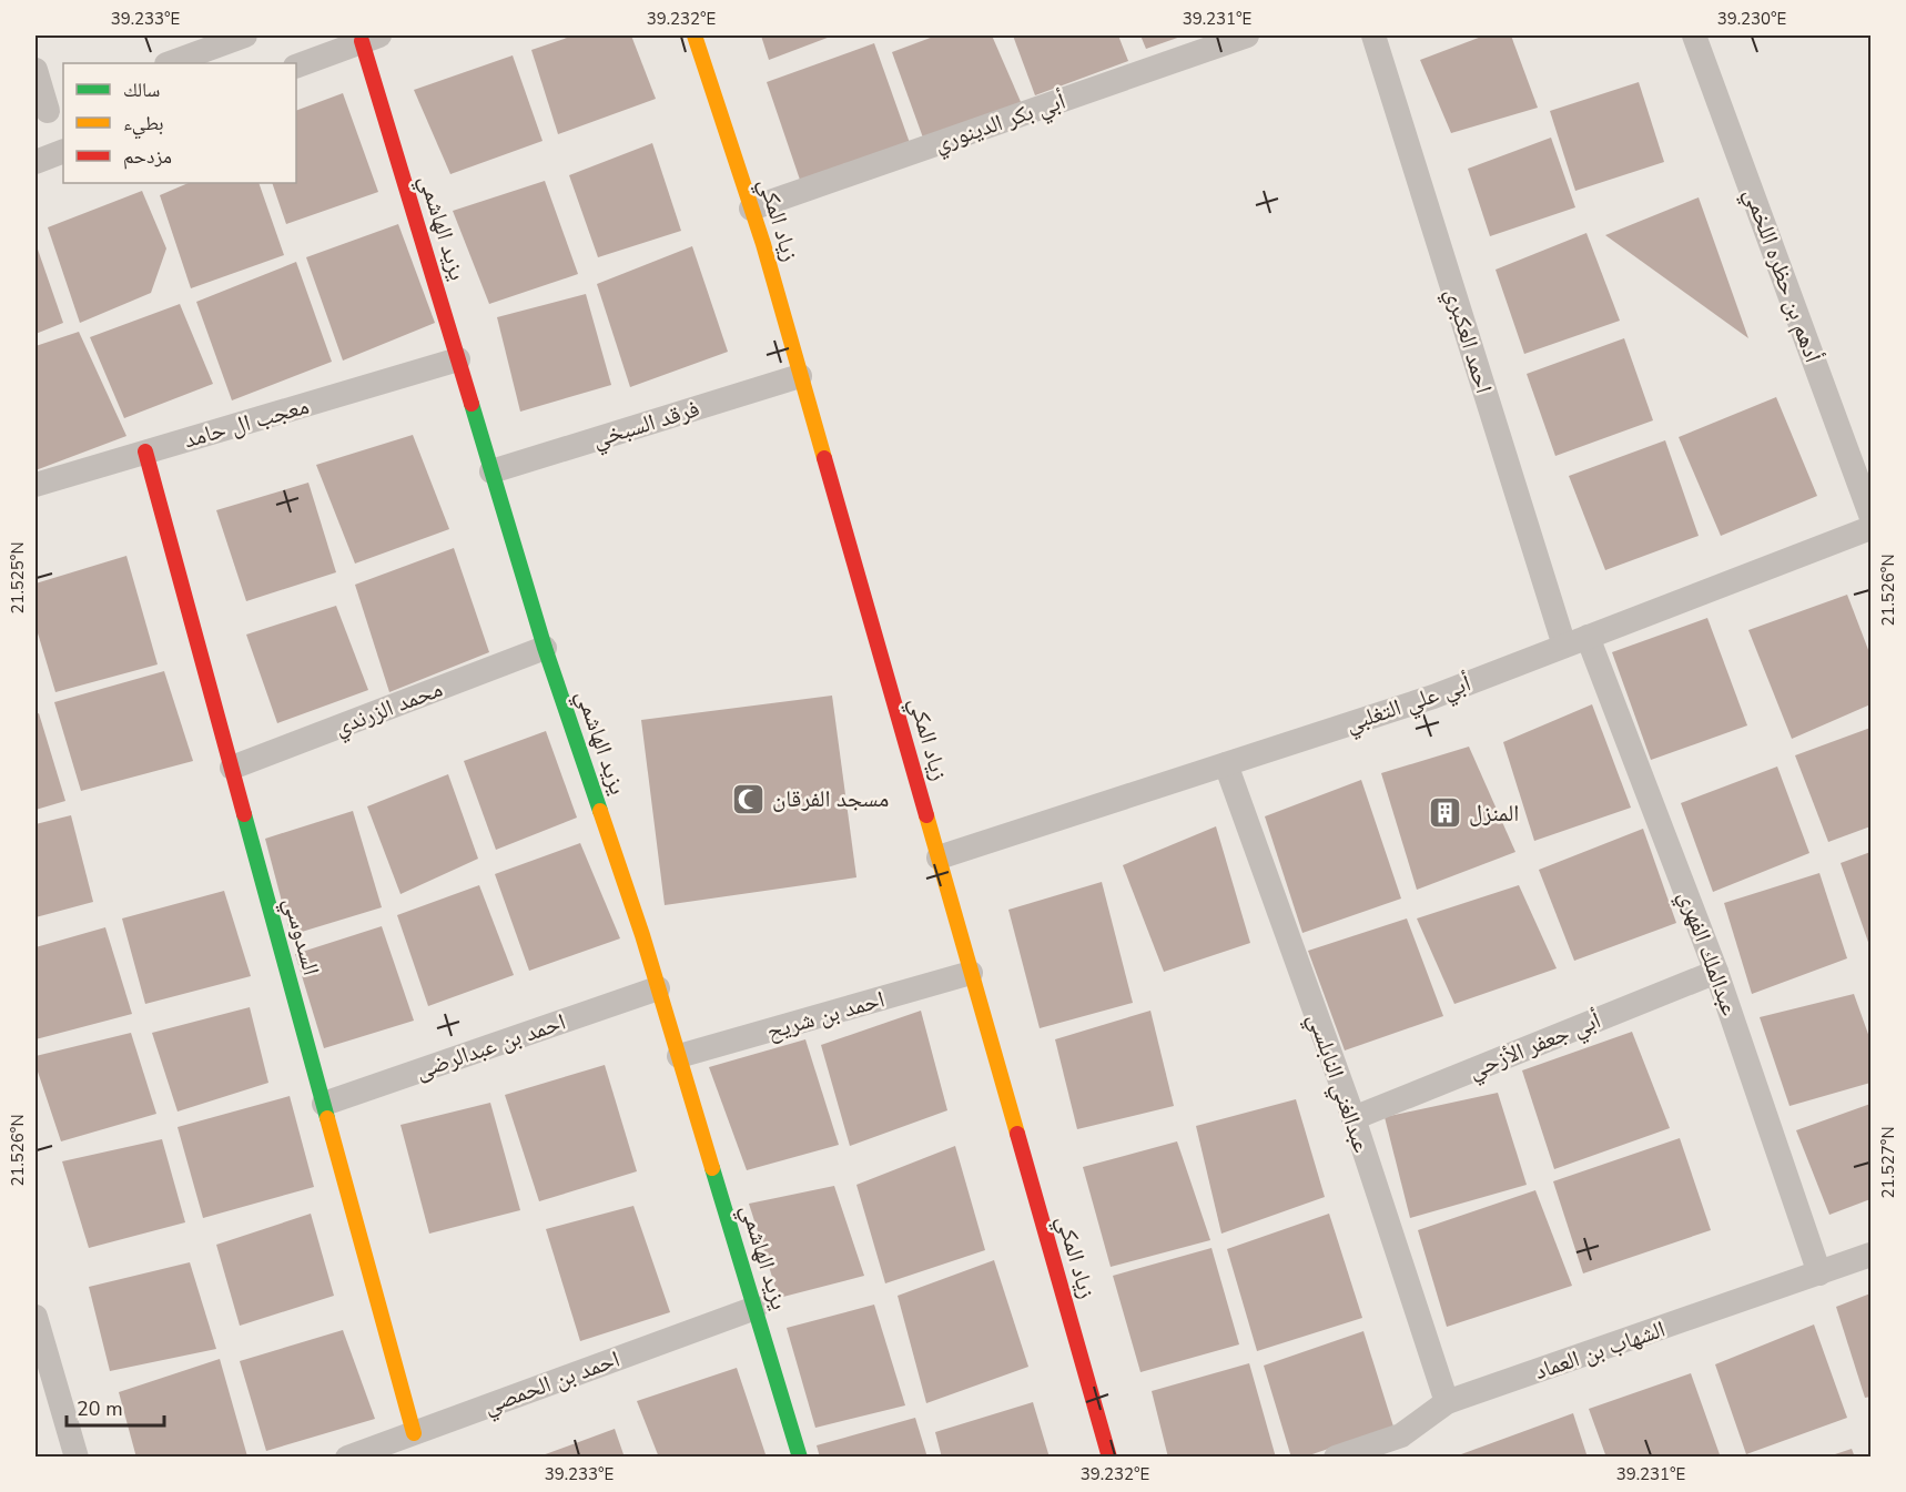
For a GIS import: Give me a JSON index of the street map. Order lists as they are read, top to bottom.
{
  "streets": {
    "street": [
      "أبي بكر الدينوري",
      "زياد المكي",
      "يزيد الهاشمي",
      "أدهم بن حظره اللخمي",
      "احمد العكبري",
      "معجب ال حامد",
      "فرقد السبخي",
      "أبي علي التغلبي",
      "محمد الزرندي",
      "السدوسي",
      "عبدالملك الفهري",
      "احمد بن شريح",
      "أبي جعفر الأزحي",
      "احمد بن عبدالرضى",
      "عبدالغني النابلسي",
      "الشهاب بن العماد",
      "احمد بن الحمصي"
    ]
  },
  "crossings": [
    ["أبي بكر الدينوري", "زياد المكي"],
    ["زياد المكي", "فرقد السبخي"],
    ["زياد المكي", "أبي علي التغلبي"],
    ["زياد المكي", "احمد بن شريح"],
    ["يزيد الهاشمي", "معجب ال حامد"],
    ["يزيد الهاشمي", "فرقد السبخي"],
    ["يزيد الهاشمي", "محمد الزرندي"],
    ["يزيد الهاشمي", "احمد بن شريح"],
    ["يزيد الهاشمي", "احمد بن عبدالرضى"],
    ["يزيد الهاشمي", "احمد بن الحمصي"],
    ["احمد العكبري", "أبي علي التغلبي"],
    ["احمد العكبري", "عبدالملك الفهري"],
    ["معجب ال حامد", "السدوسي"],
    ["أبي علي التغلبي", "عبدالملك الفهري"],
    ["أبي علي التغلبي", "عبدالغني النابلسي"],
    ["محمد الزرندي", "السدوسي"],
    ["السدوسي", "احمد بن عبدالرضى"],
    ["السدوسي", "احمد بن الحمصي"],
    ["عبدالملك الفهري", "أبي جعفر الأزحي"],
    ["عبدالملك الفهري", "الشهاب بن العماد"],
    ["أبي جعفر الأزحي", "عبدالغني النابلسي"],
    ["عبدالغني النابلسي", "الشهاب بن العماد"]
  ],
  "places": {
    "mosque": ["مسجد الفرقان"],
    "building": ["المنزل"]
  },
  "legend": ["سالك", "بطيء", "مزدحم"],
  "scale_bar": "20 m",
  "coordinates": [
    "39.233°E",
    "39.232°E",
    "39.231°E",
    "39.230°E",
    "21.525°N",
    "21.526°N",
    "21.527°N"
  ]
}
